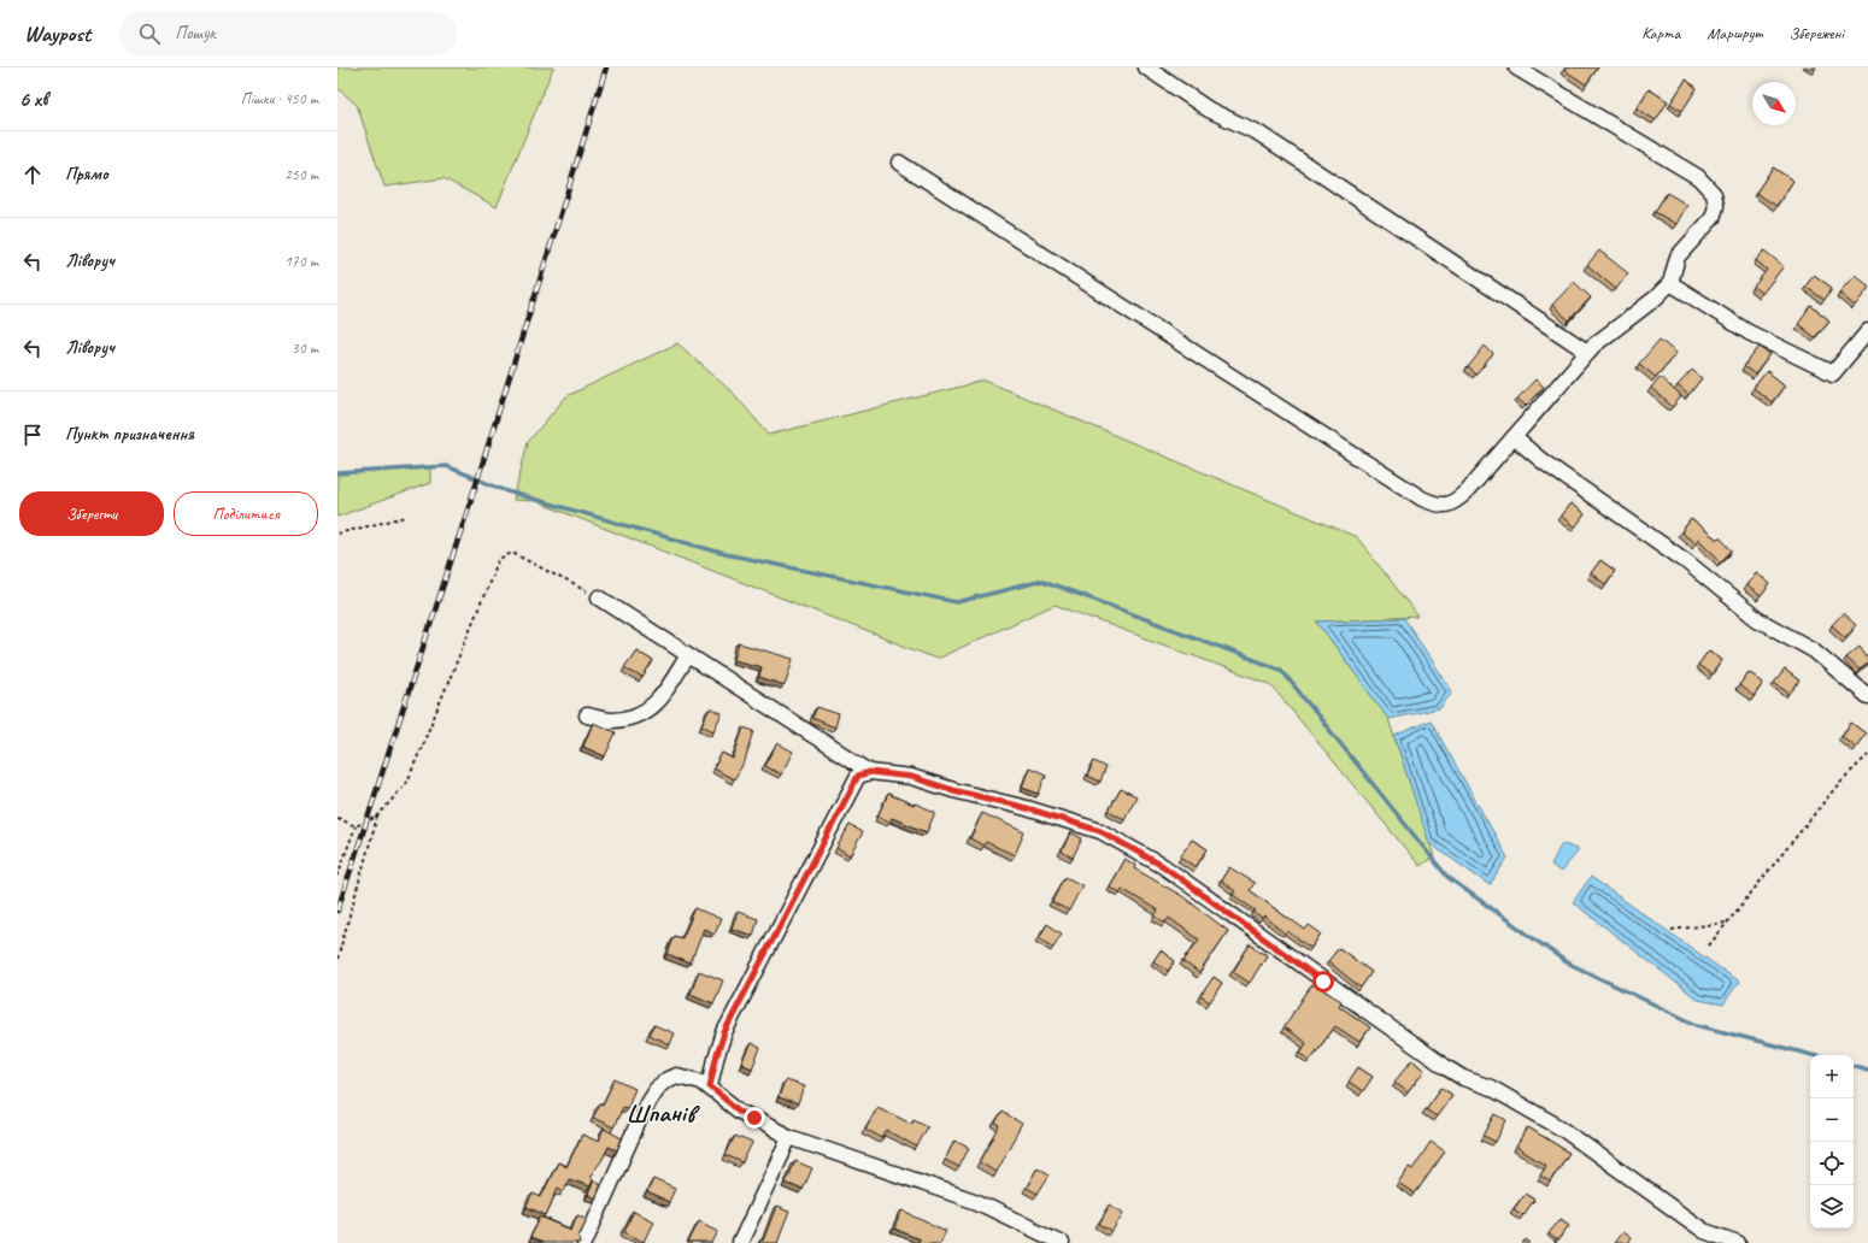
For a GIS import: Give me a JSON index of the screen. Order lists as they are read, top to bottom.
{
  "districts": ["Шпанів"],
  "north": "bottom right",
  "page": {
    "header": "Waypost",
    "search": "Пошук",
    "nav": ["Карта", "Маршрут", "Збережені"],
    "heading": ["6 хв", "Пішки · 450 m"],
    "list": [
      ["Прямо", "250 m"],
      ["Ліворуч", "170 m"],
      ["Ліворуч", "30 m"],
      "Пункт призначення"
    ],
    "buttons": ["Зберегти", "Поділитися"],
    "map_buttons": ["+", "−"]
  }
}
